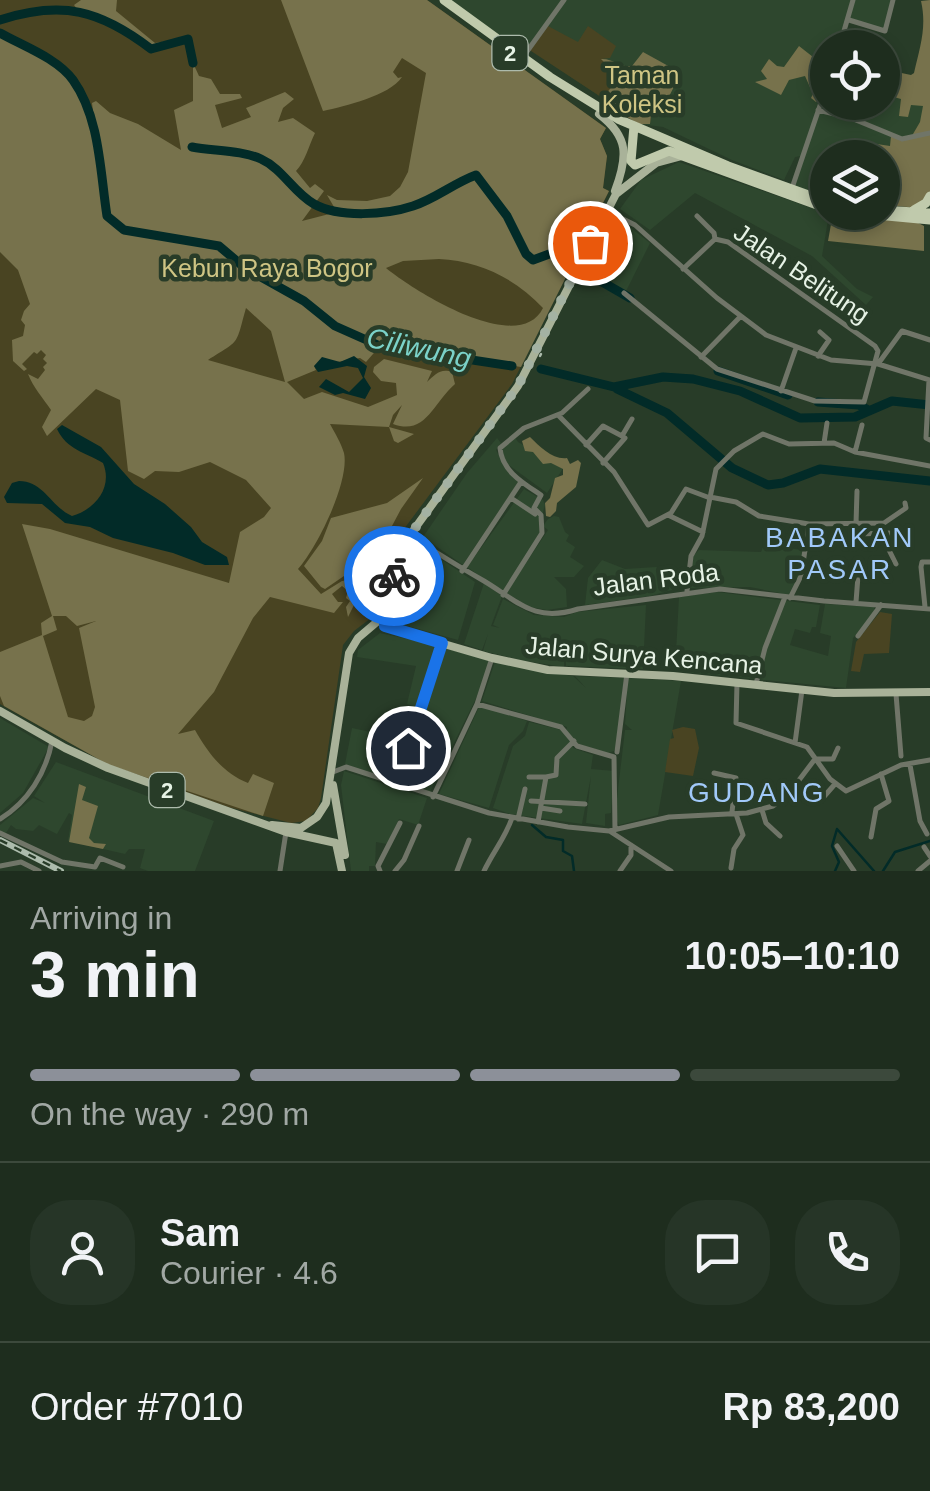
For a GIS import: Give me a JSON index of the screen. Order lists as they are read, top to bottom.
{
  "streets": {
    "highway": ["2"],
    "main road": ["Jalan Surya Kencana"],
    "street": ["Jalan Belitung", "Jalan Roda"]
  },
  "crossings": [
    ["2", "Jalan Roda"],
    ["2", "Jalan Surya Kencana"]
  ],
  "districts": ["BABAKAN PASAR", "GUDANG"],
  "water": ["Ciliwung"],
  "parks": ["Taman Koleksi", "Kebun Raya Bogor"],
  "page": {
    "heading": ["3 min", "Arriving in", "10:05–10:10"],
    "panel": [
      "Sam",
      "Courier · 4.6",
      "Order #7010",
      "Rp 83,200"
    ],
    "bar": "On the way · 290 m"
  }
}
